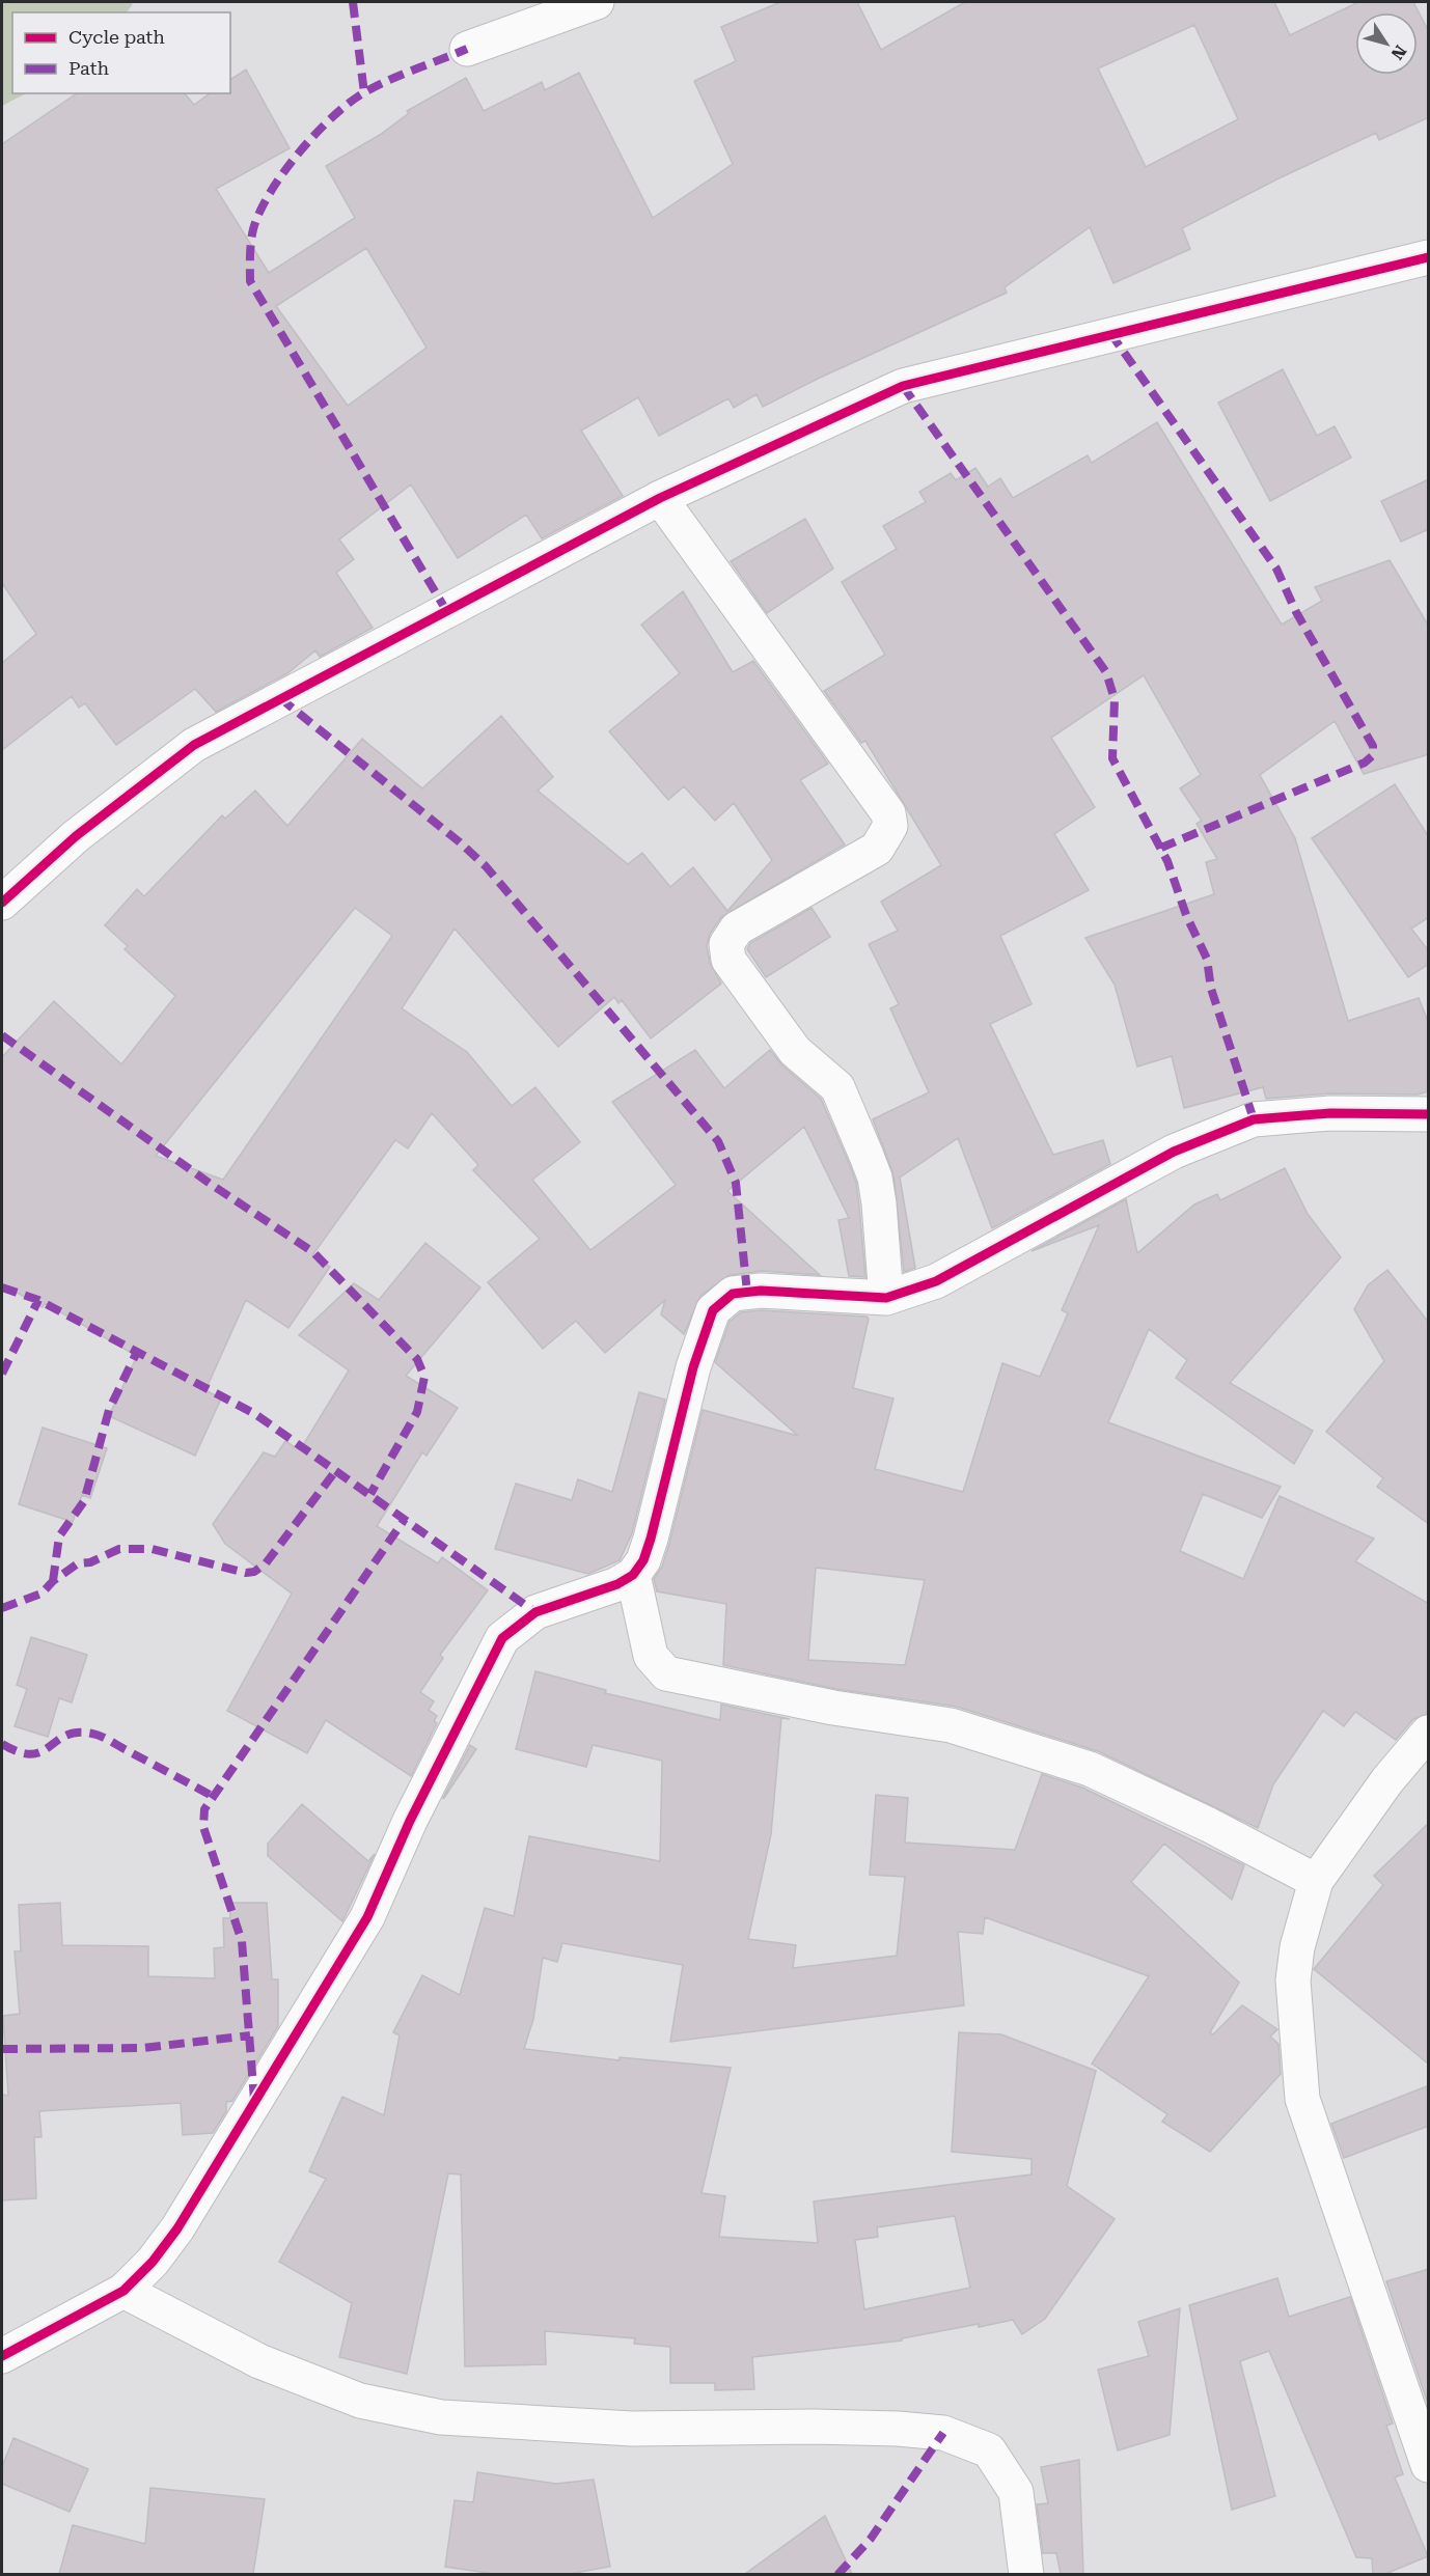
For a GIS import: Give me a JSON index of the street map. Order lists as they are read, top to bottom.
{
  "legend": ["Cycle path", "Path"],
  "north": "bottom right"
}
